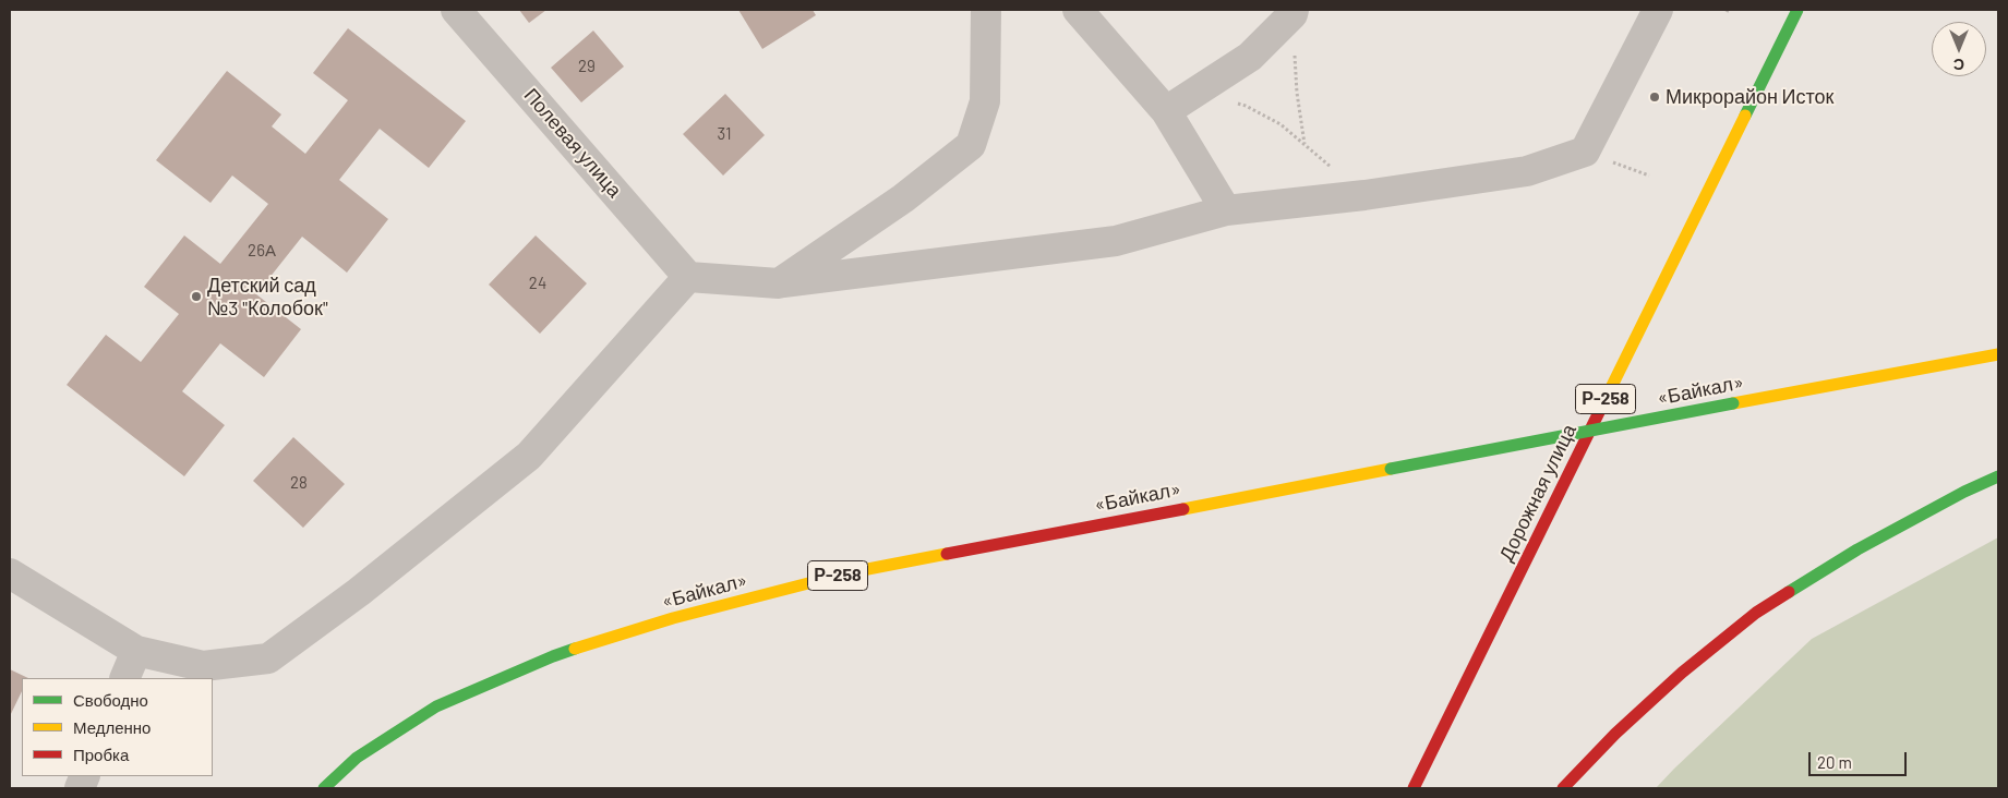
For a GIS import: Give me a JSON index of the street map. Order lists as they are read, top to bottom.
{
  "streets": {
    "highway": ["«Байкал»", "Р-258", "Дорожная улица"],
    "street": ["Полевая улица"]
  },
  "places": ["Микрорайон Исток", "Детский сад №3 \"Колобок\""],
  "house_numbers": [
    "29",
    "31",
    "26А",
    "24",
    "28"
  ],
  "legend": ["Свободно", "Медленно", "Пробка"],
  "scale_bar": "20 m",
  "north": "bottom"
}
